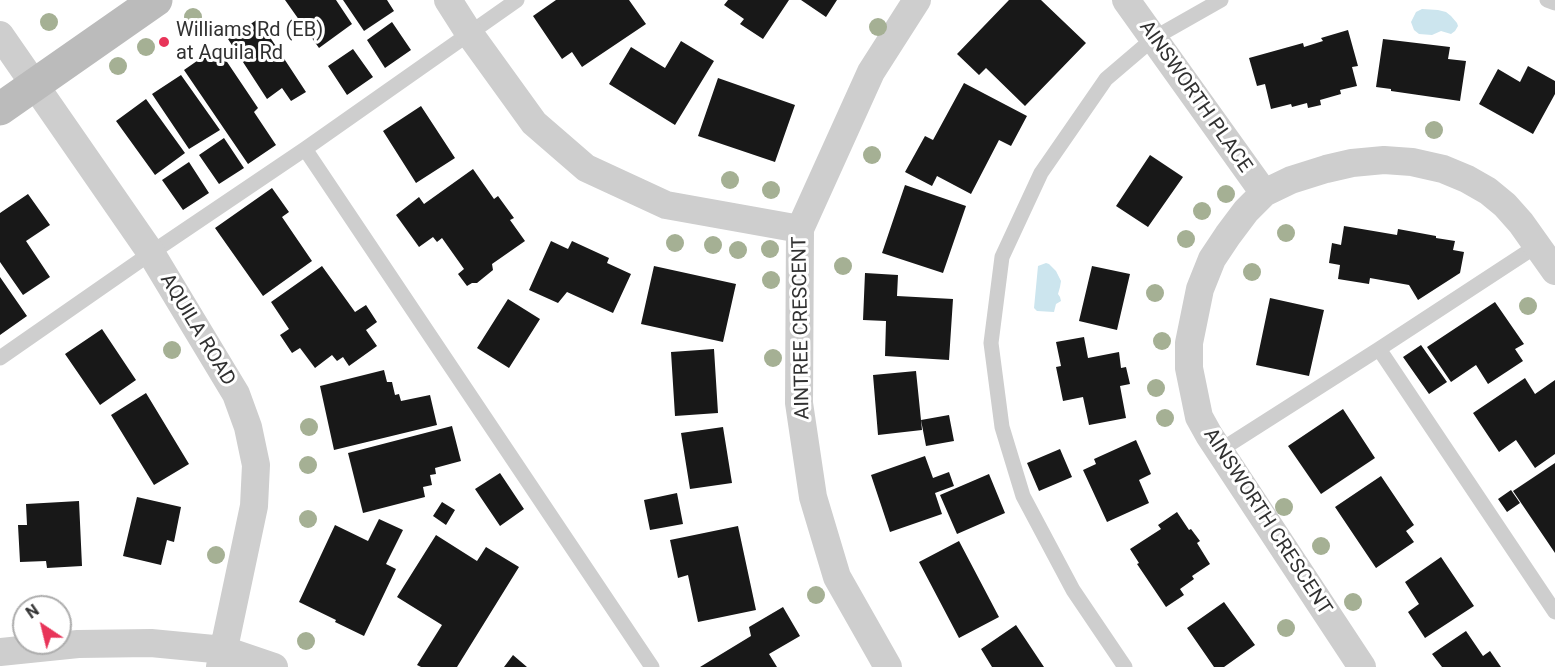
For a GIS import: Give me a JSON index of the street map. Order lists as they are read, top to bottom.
{
  "streets": {
    "street": [
      "AINSWORTH PLACE",
      "AINTREE CRESCENT",
      "AQUILA ROAD",
      "AINSWORTH CRESCENT"
    ]
  },
  "crossings": [
    ["AINSWORTH PLACE", "AINSWORTH CRESCENT"]
  ],
  "places": ["Williams Rd (EB) at Aquila Rd"],
  "north": "top left"
}
